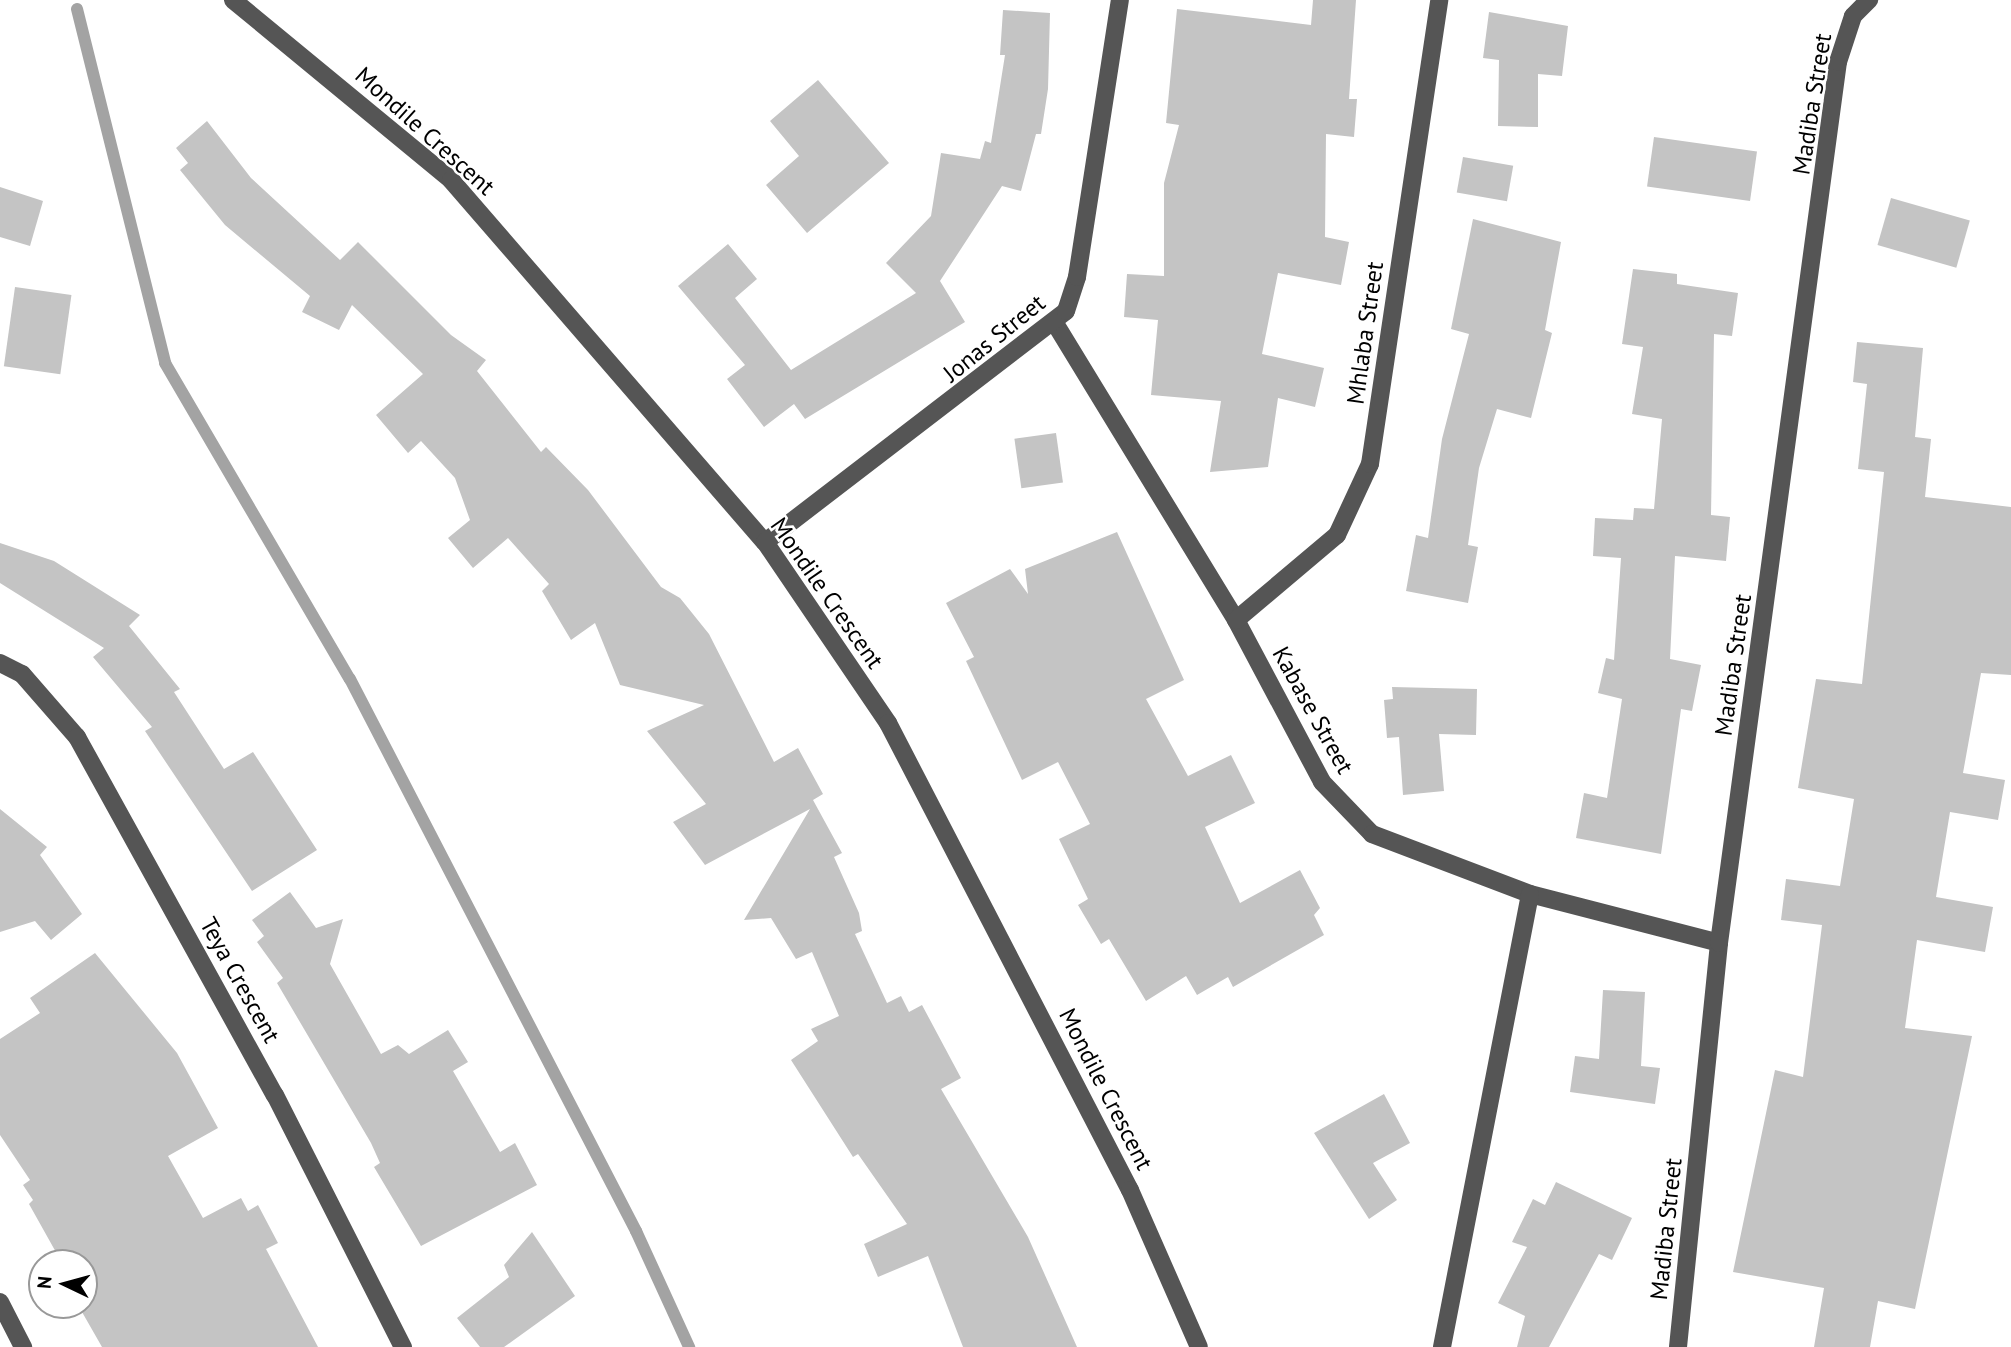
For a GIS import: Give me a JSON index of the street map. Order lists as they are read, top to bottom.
{
  "streets": {
    "street": [
      "Madiba Street",
      "Mondile Crescent",
      "Mhlaba Street",
      "Jonas Street",
      "Kabase Street",
      "Teya Crescent"
    ]
  },
  "crossings": [
    ["Madiba Street", "Kabase Street"],
    ["Mondile Crescent", "Jonas Street"],
    ["Mhlaba Street", "Kabase Street"],
    ["Jonas Street", "Kabase Street"]
  ],
  "north": "left"
}
